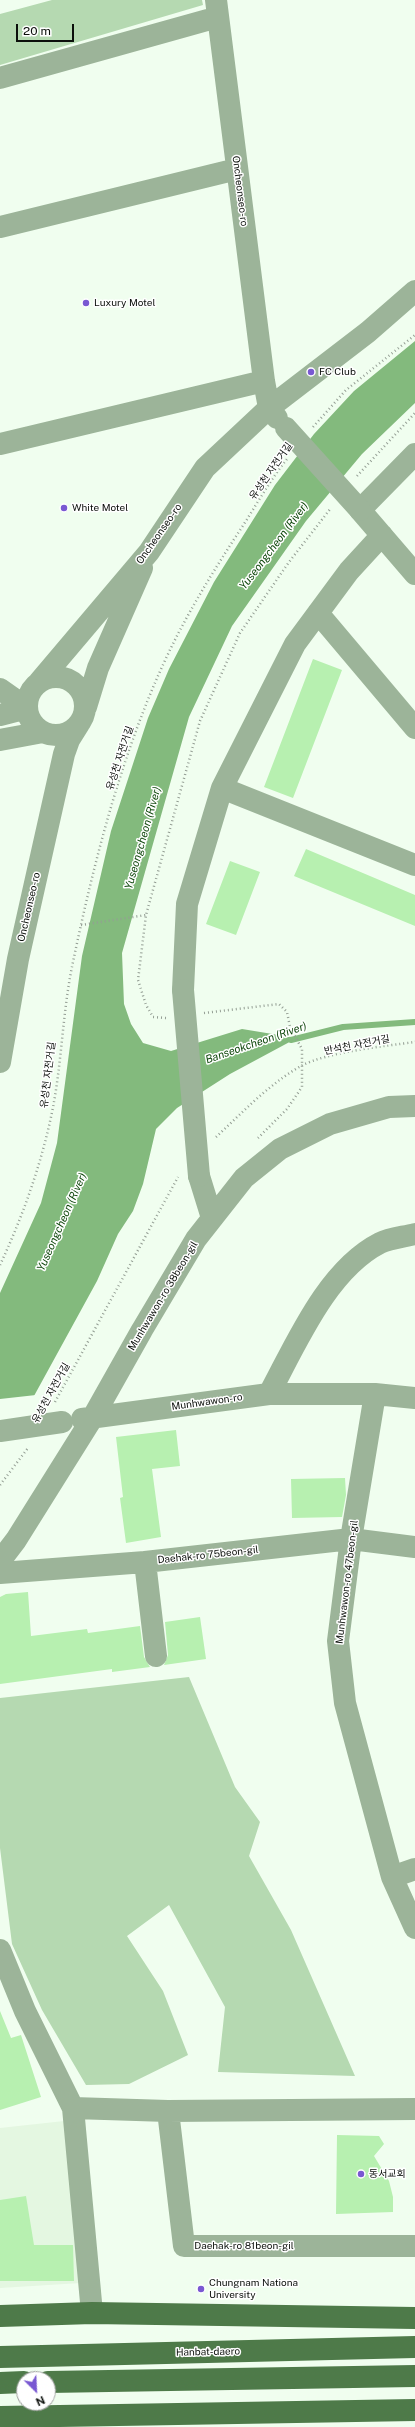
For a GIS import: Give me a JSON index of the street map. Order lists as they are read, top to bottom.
{
  "streets": {
    "main road": ["Hanbat-daero"],
    "street": [
      "Oncheonseo-ro",
      "Munhwawon-ro 38beon-gil",
      "Munhwawon-ro",
      "Daehak-ro 75beon-gil",
      "Munhwawon-ro 47beon-gil",
      "Daehak-ro 81beon-gil"
    ],
    "path": ["유성천 자전거길", "반석천 자전거길"]
  },
  "crossings": [
    ["유성천 자전거길", "Munhwawon-ro"],
    ["Munhwawon-ro 38beon-gil", "Munhwawon-ro"],
    ["Munhwawon-ro", "Munhwawon-ro 47beon-gil"],
    ["Daehak-ro 75beon-gil", "Munhwawon-ro 47beon-gil"]
  ],
  "water": ["Yuseongcheon (River)", "Banseokcheon (River)"],
  "places": [
    "Luxury Motel",
    "FC Club",
    "White Motel",
    "동서교회",
    "Chungnam Nationa University"
  ],
  "scale_bar": "20 m",
  "north": "bottom right"
}
